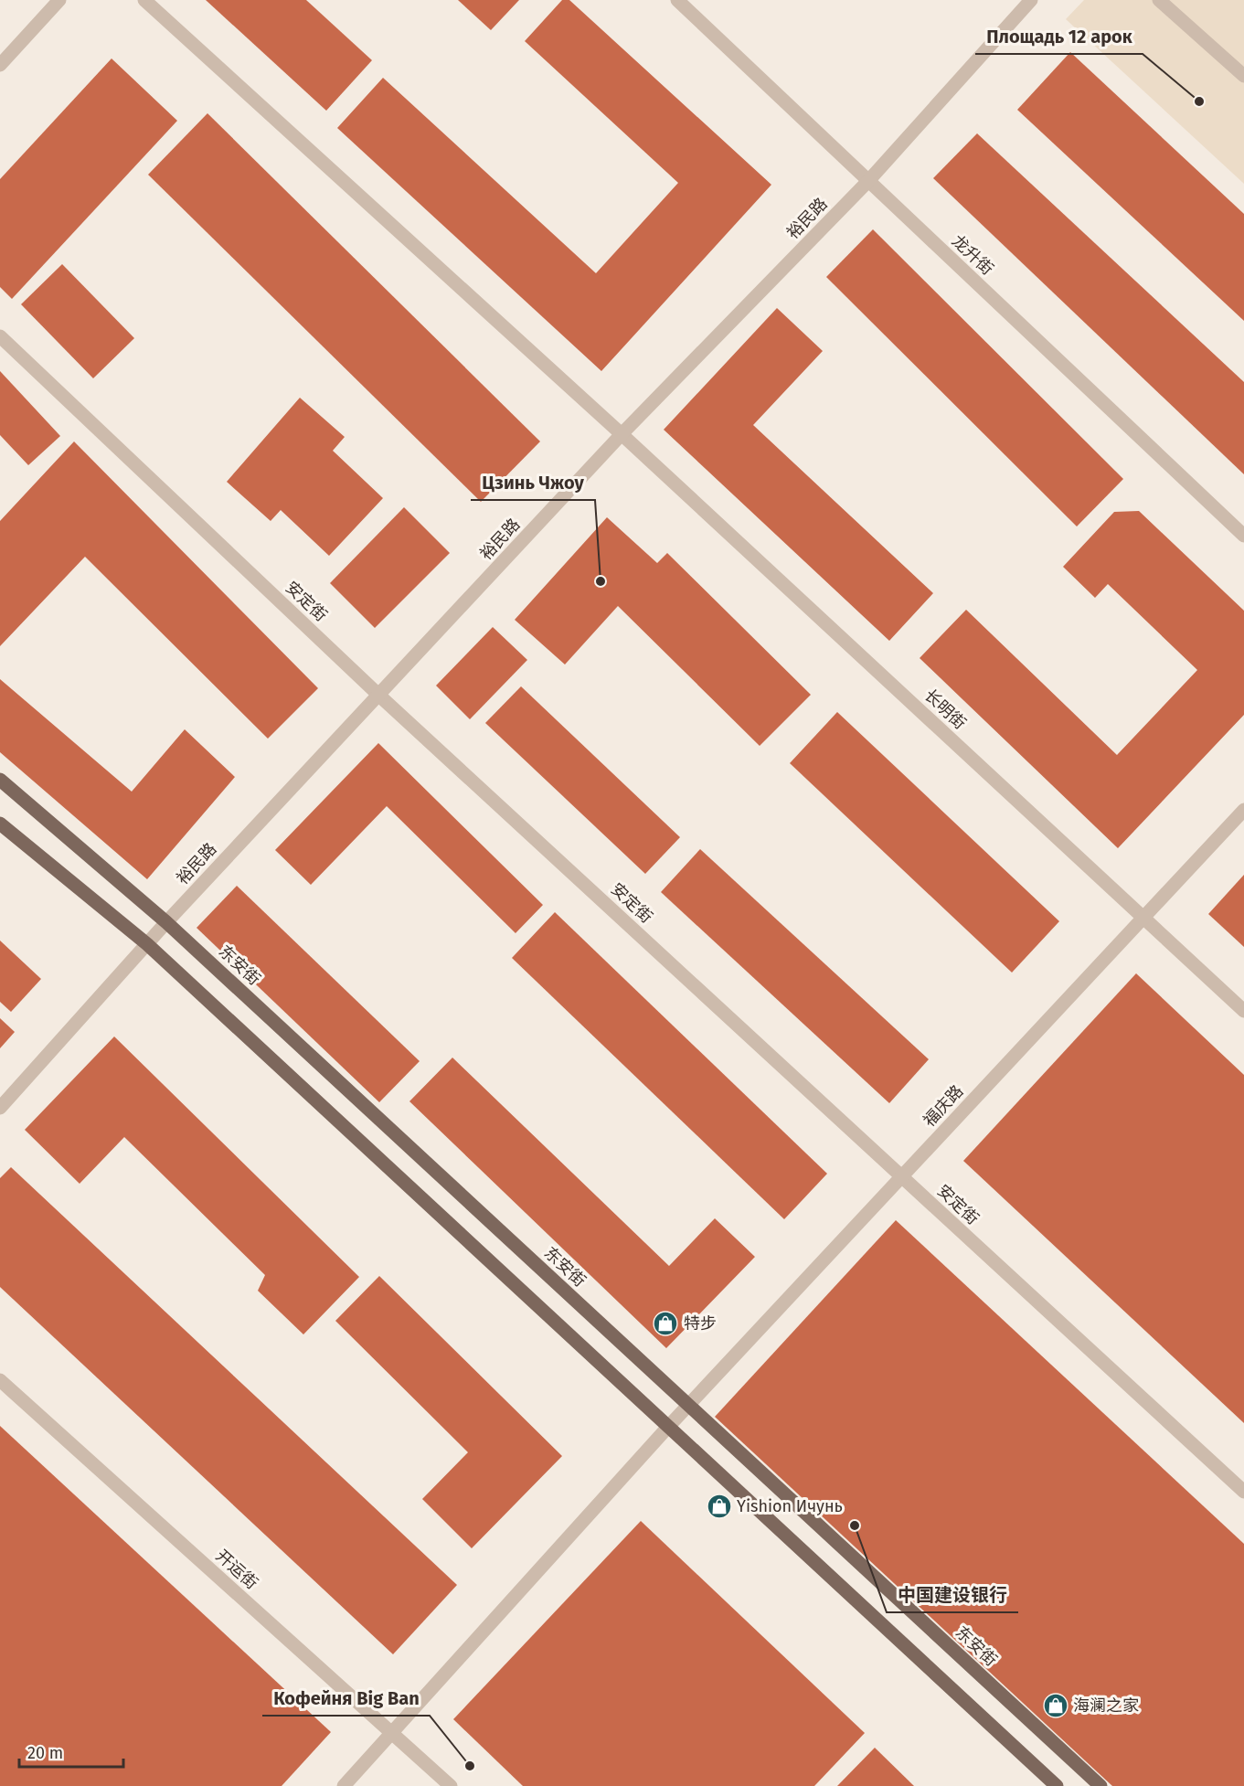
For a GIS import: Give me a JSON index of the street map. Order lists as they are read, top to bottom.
{
  "streets": {
    "main road": ["东安街"],
    "street": [
      "裕民路",
      "龙升街",
      "安定街",
      "长明街",
      "福庆路",
      "开运街"
    ]
  },
  "crossings": [
    ["裕民路", "龙升街"],
    ["裕民路", "安定街"],
    ["裕民路", "长明街"],
    ["裕民路", "东安街"],
    ["安定街", "福庆路"],
    ["长明街", "福庆路"],
    ["东安街", "福庆路"],
    ["福庆路", "开运街"]
  ],
  "places": {
    "other": [
      "Площадь 12 арок",
      "Цзинь Чжоу",
      "中国建设银行",
      "Кофейня Big Ban"
    ],
    "shop": ["特步", "Yishion Ичунь", "海澜之家"]
  },
  "scale_bar": "20 m"
}
